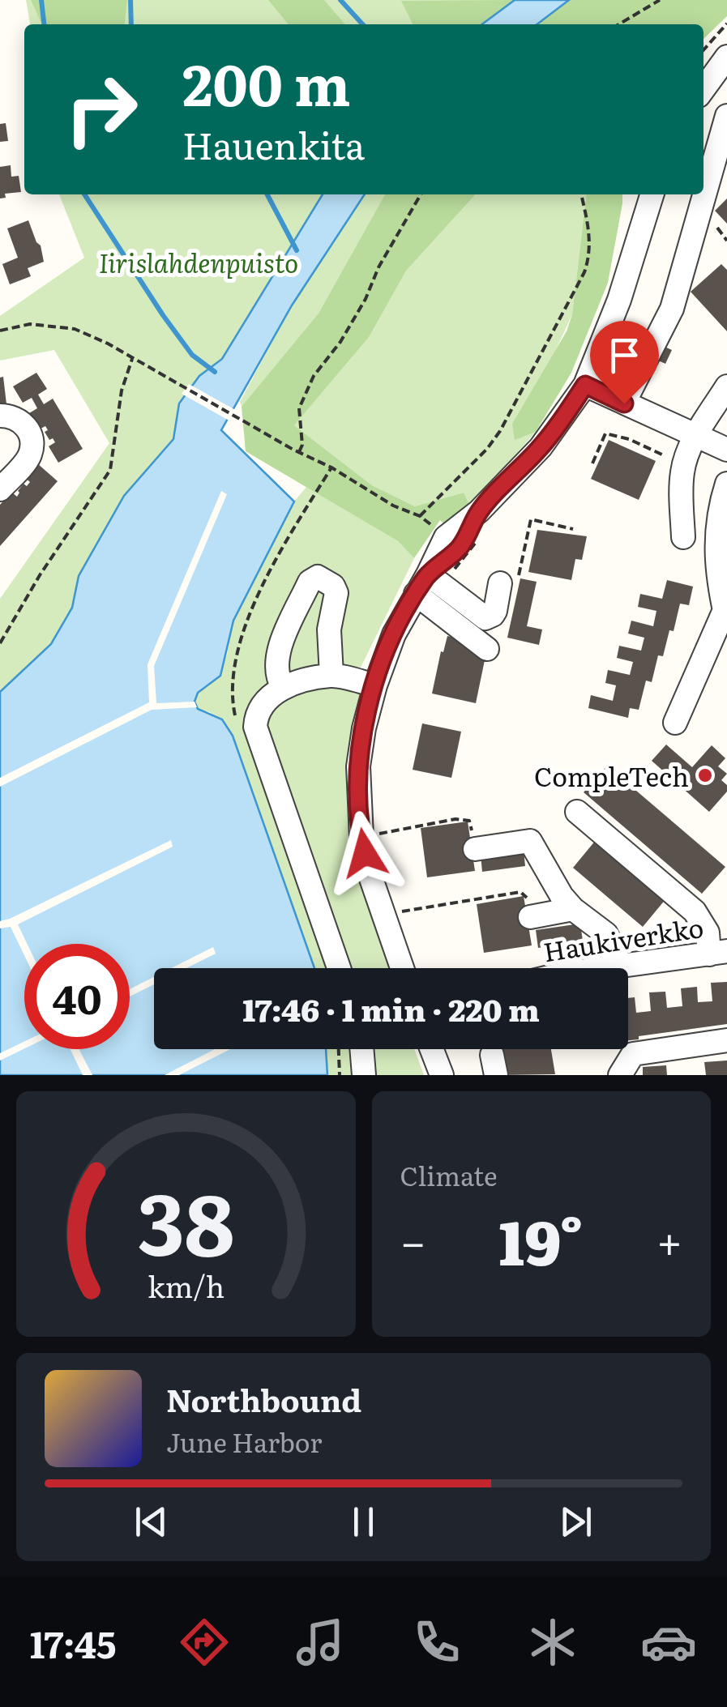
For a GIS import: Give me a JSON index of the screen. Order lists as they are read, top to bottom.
{
  "streets": {
    "street": ["Haukiverkko"]
  },
  "parks": ["Iirislahdenpuisto"],
  "places": ["CompleTech"],
  "page": {
    "turn": ["200 m", "Hauenkita"],
    "limit": "40",
    "trip": "17:46 · 1 min · 220 m",
    "tile": "Climate",
    "heat": ["−", "19°", "+"],
    "song": ["Northbound", "June Harbor"],
    "tabs": "17:45",
    "gauge": ["38", "km/h"]
  }
}
